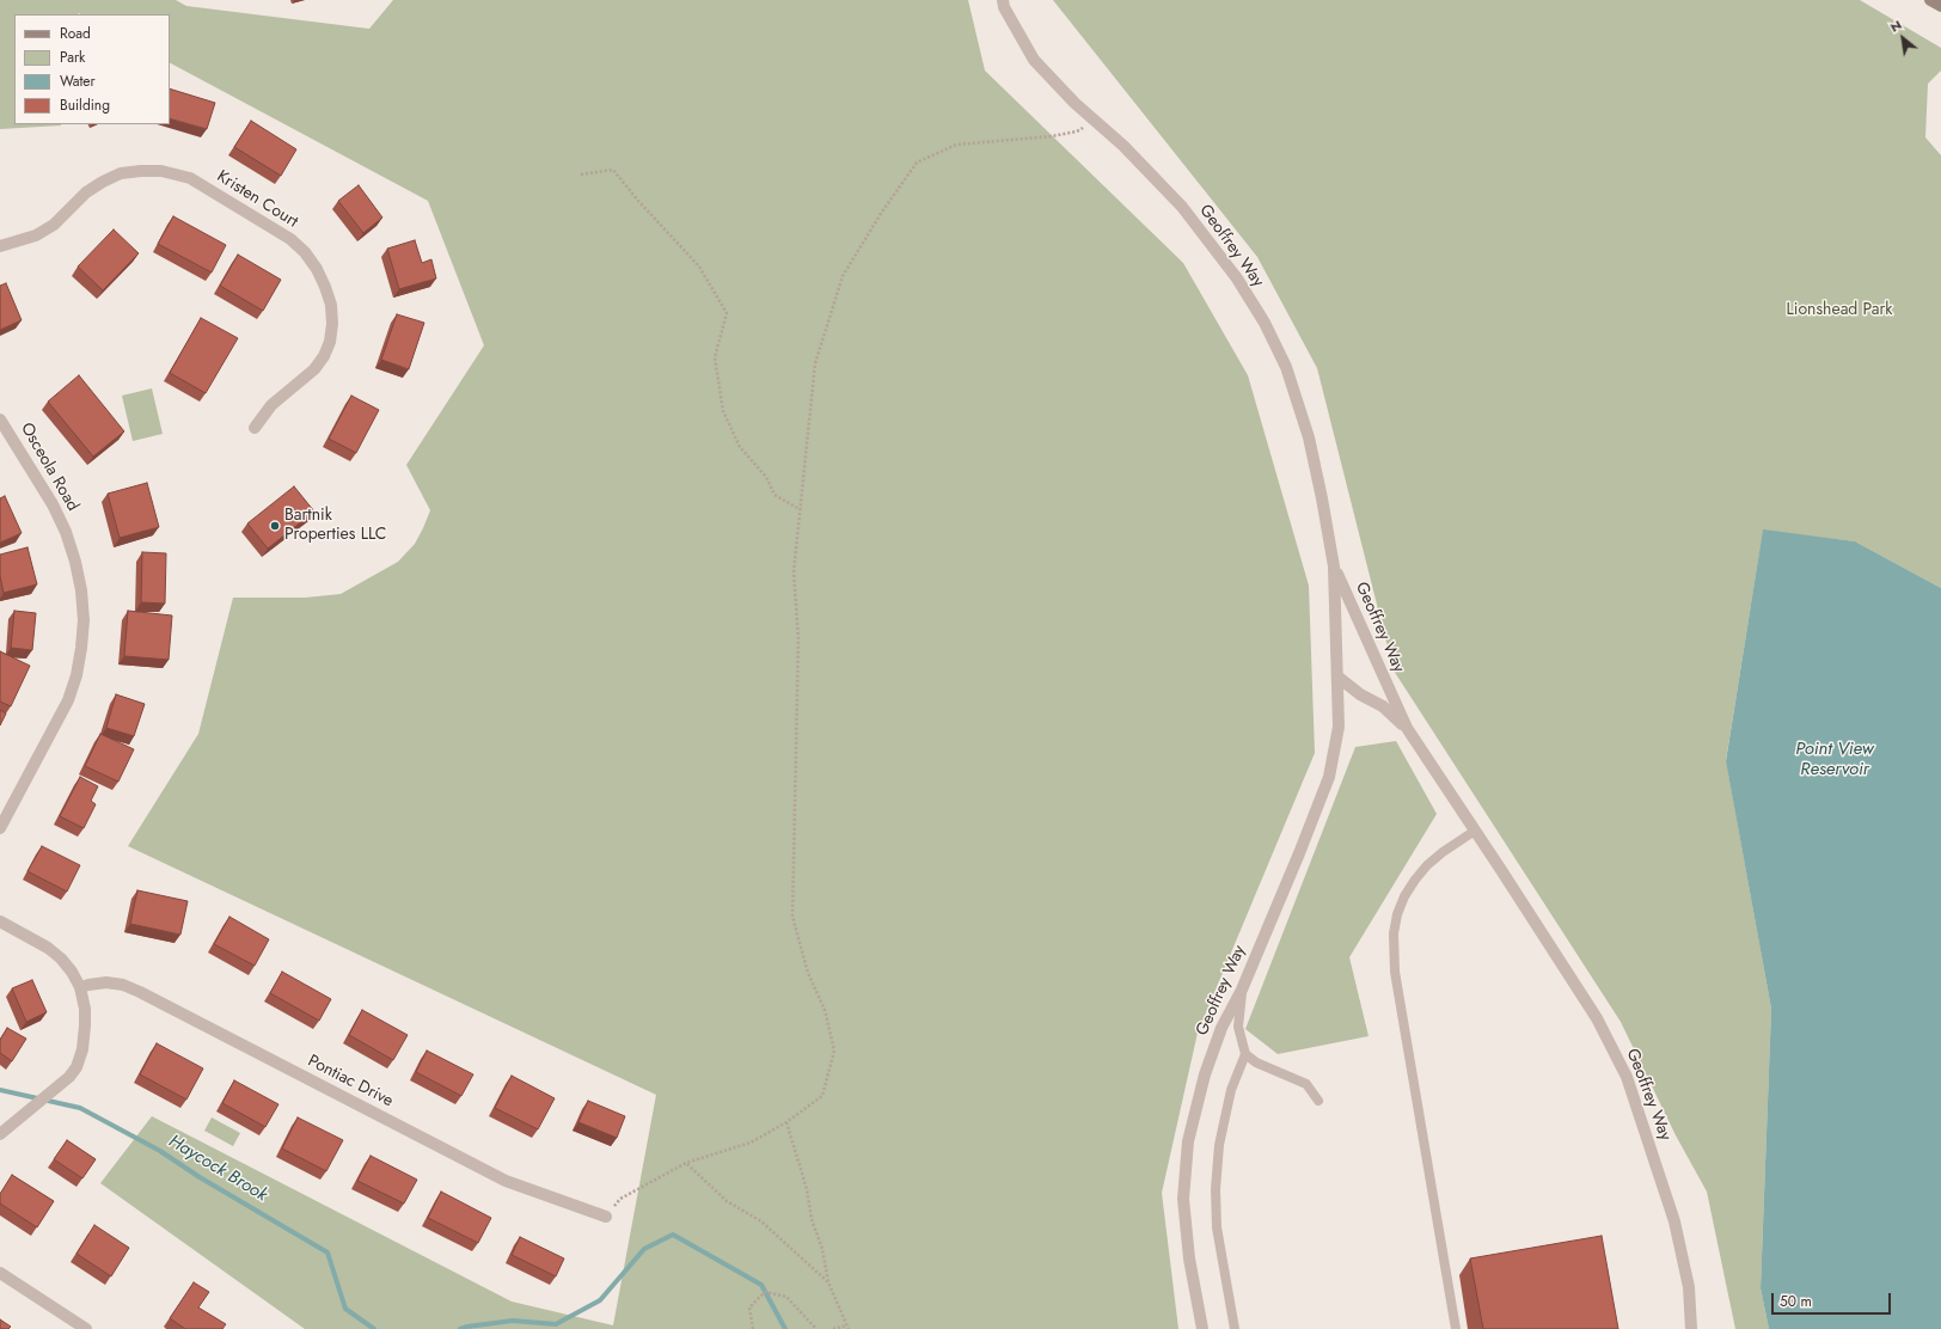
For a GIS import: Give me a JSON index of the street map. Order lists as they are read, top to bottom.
{
  "streets": {
    "street": [
      "Kristen Court",
      "Geoffrey Way",
      "Osceola Road",
      "Pontiac Drive"
    ]
  },
  "water": ["Point View Reservoir", "Haycock Brook"],
  "parks": ["Lionshead Park"],
  "places": ["Bartnik Properties LLC"],
  "legend": [
    "Road",
    "Park",
    "Water",
    "Building"
  ],
  "scale_bar": "50 m",
  "north": "top left"
}
